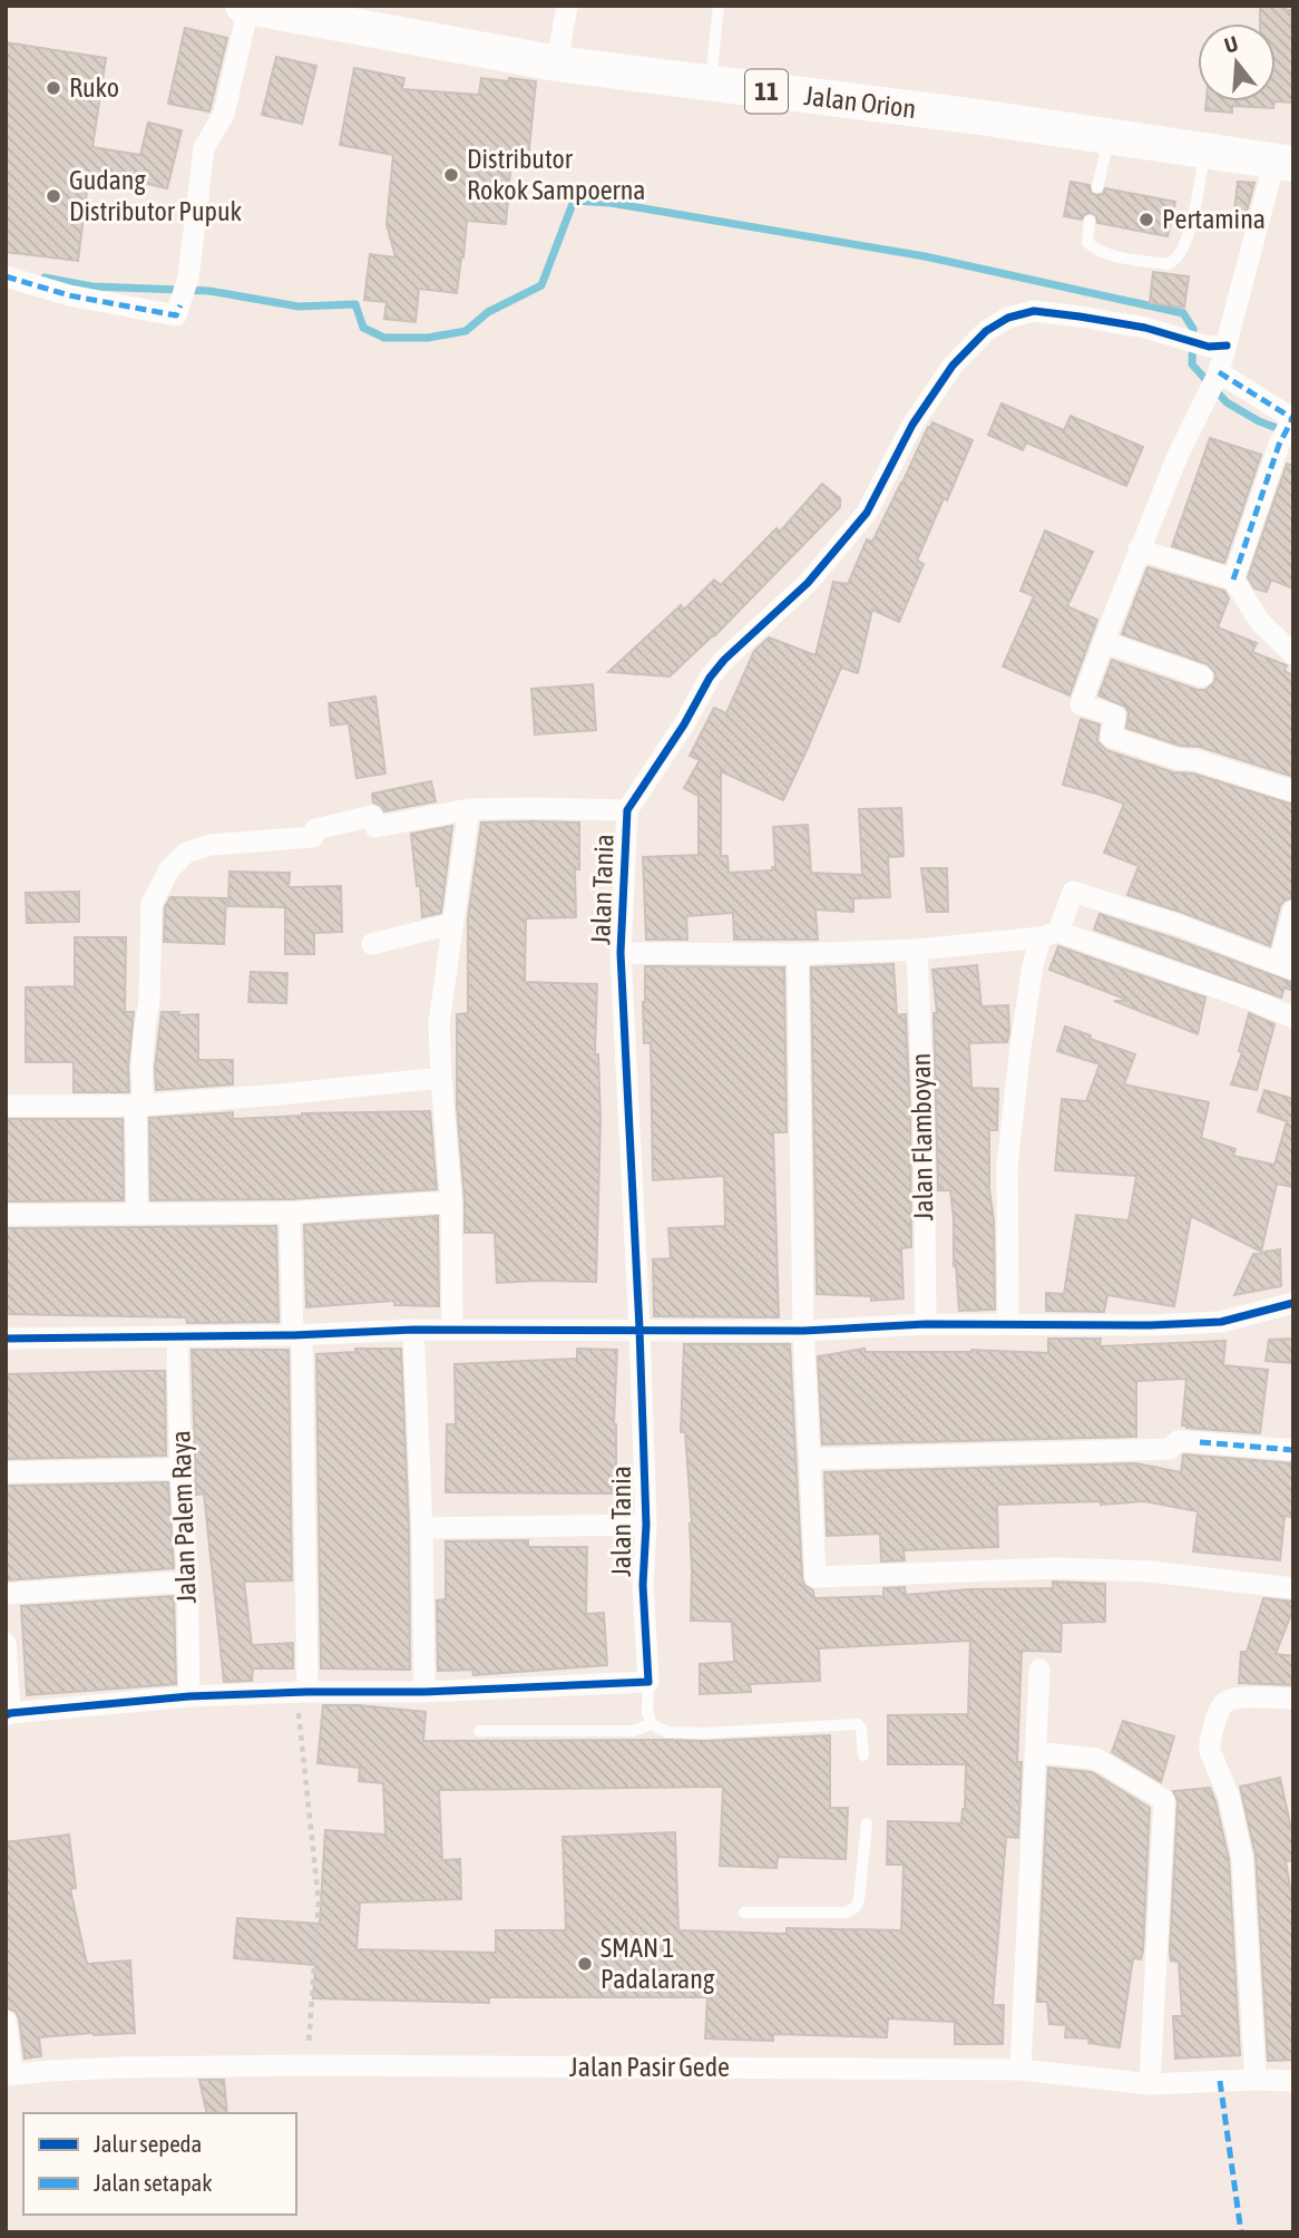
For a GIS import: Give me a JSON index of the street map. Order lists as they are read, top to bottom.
{
  "streets": {
    "highway": ["11", "Jalan Orion"],
    "street": [
      "Jalan Tania",
      "Jalan Flamboyan",
      "Jalan Palem Raya",
      "Jalan Pasir Gede"
    ]
  },
  "places": [
    "Ruko",
    "Distributor Rokok Sampoerna",
    "Gudang Distributor Pupuk",
    "Pertamina",
    "SMAN 1 Padalarang"
  ],
  "legend": ["Jalur sepeda", "Jalan setapak"],
  "north": "top"
}
